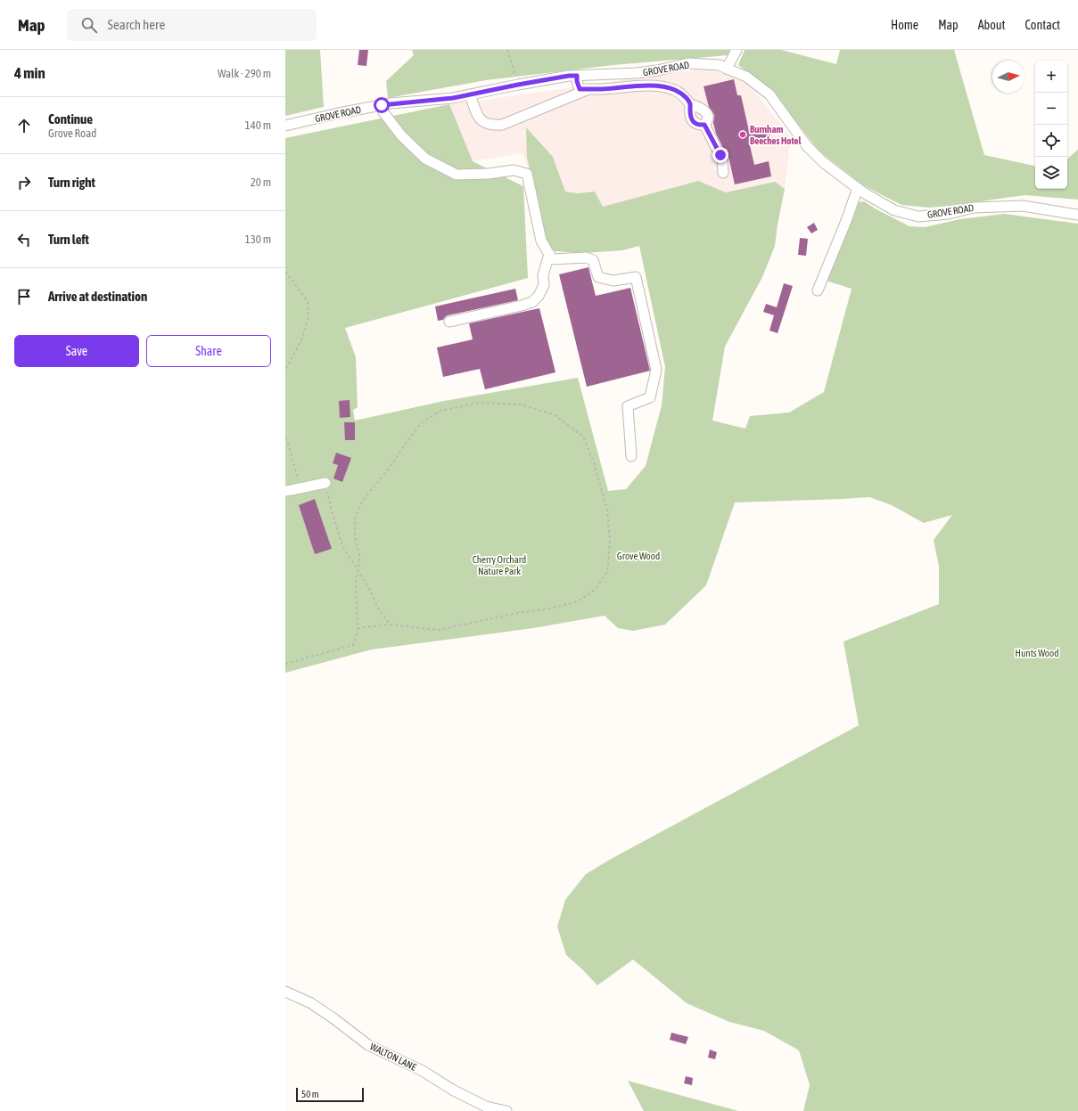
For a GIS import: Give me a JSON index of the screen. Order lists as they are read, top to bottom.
{
  "streets": {
    "street": ["GROVE ROAD", "WALTON LANE"]
  },
  "parks": ["Grove Wood", "Cherry Orchard Nature Park", "Hunts Wood"],
  "places": ["Burnham Beeches Hotel"],
  "scale_bar": "50 m",
  "north": "right",
  "page": {
    "header": "Map",
    "search": "Search here",
    "nav": [
      "Home",
      "Map",
      "About",
      "Contact"
    ],
    "heading": ["4 min", "Walk · 290 m"],
    "map_buttons": ["+", "−"],
    "list": [
      ["Continue", "Grove Road", "140 m"],
      ["Turn right", "20 m"],
      ["Turn left", "130 m"],
      "Arrive at destination"
    ],
    "buttons": ["Save", "Share"],
    "scale": "50 m"
  }
}
